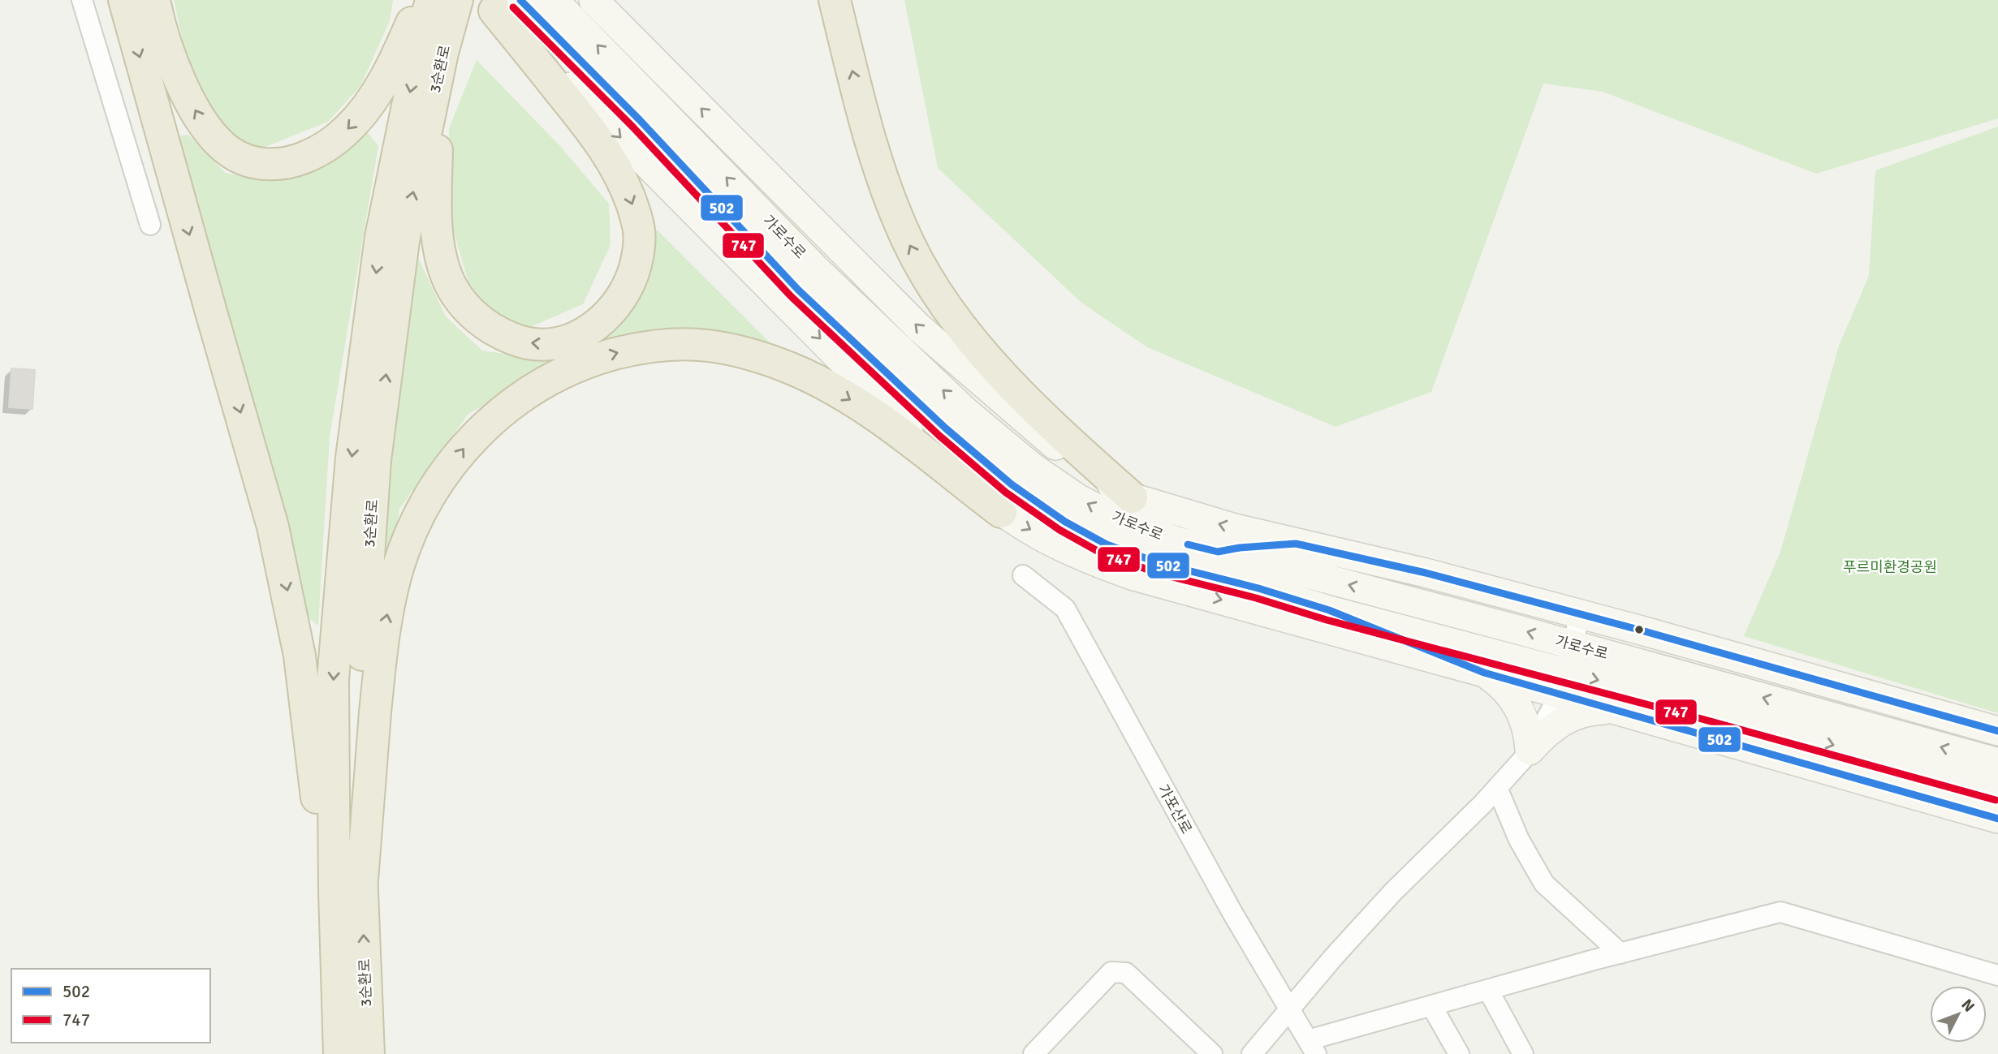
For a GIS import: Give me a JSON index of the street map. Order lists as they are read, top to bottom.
{
  "streets": {
    "highway": ["3순환로"],
    "main road": ["가로수로"],
    "street": ["가포산로"]
  },
  "parks": ["푸르미환경공원"],
  "lines": ["transit line 502", "transit line 747"],
  "legend": ["502", "747"],
  "north": "top right"
}
